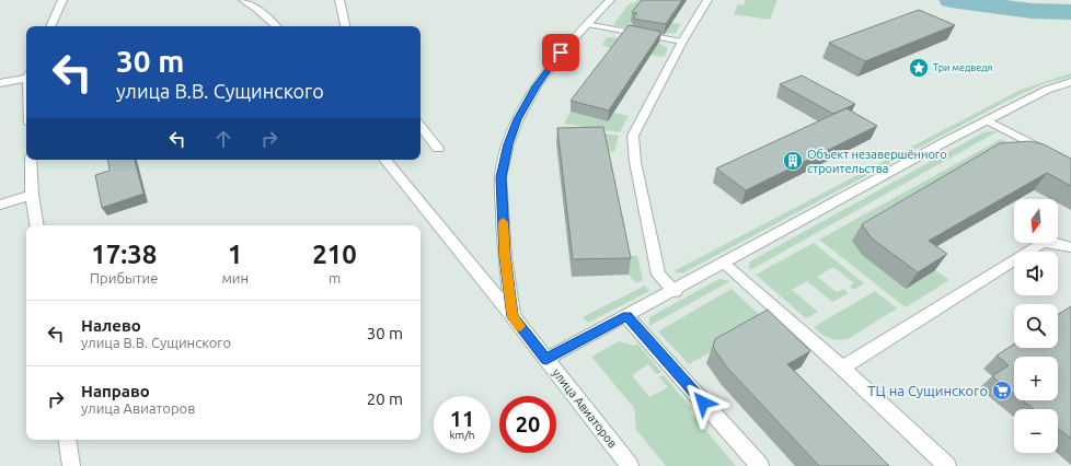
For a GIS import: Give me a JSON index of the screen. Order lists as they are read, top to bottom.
{
  "streets": {
    "street": ["улица Авиаторов"]
  },
  "places": {
    "place": ["Три медведя"],
    "building": ["Объект незавершённого строительства"],
    "supermarket": ["ТЦ на Сущинского"]
  },
  "north": "bottom",
  "page": {
    "turn": ["30 m", "улица В.В. Сущинского"],
    "map_buttons": ["+", "−"],
    "eta": [
      "17:38",
      "Прибытие",
      "1",
      "мин",
      "210",
      "m"
    ],
    "list": [
      {
        "name": "Налево",
        "note": "улица В.В. Сущинского",
        "value": "30 m"
      },
      {
        "name": "Направо",
        "note": "улица Авиаторов",
        "value": "20 m"
      }
    ],
    "speed": "11 km/h",
    "limit": "20"
  }
}
